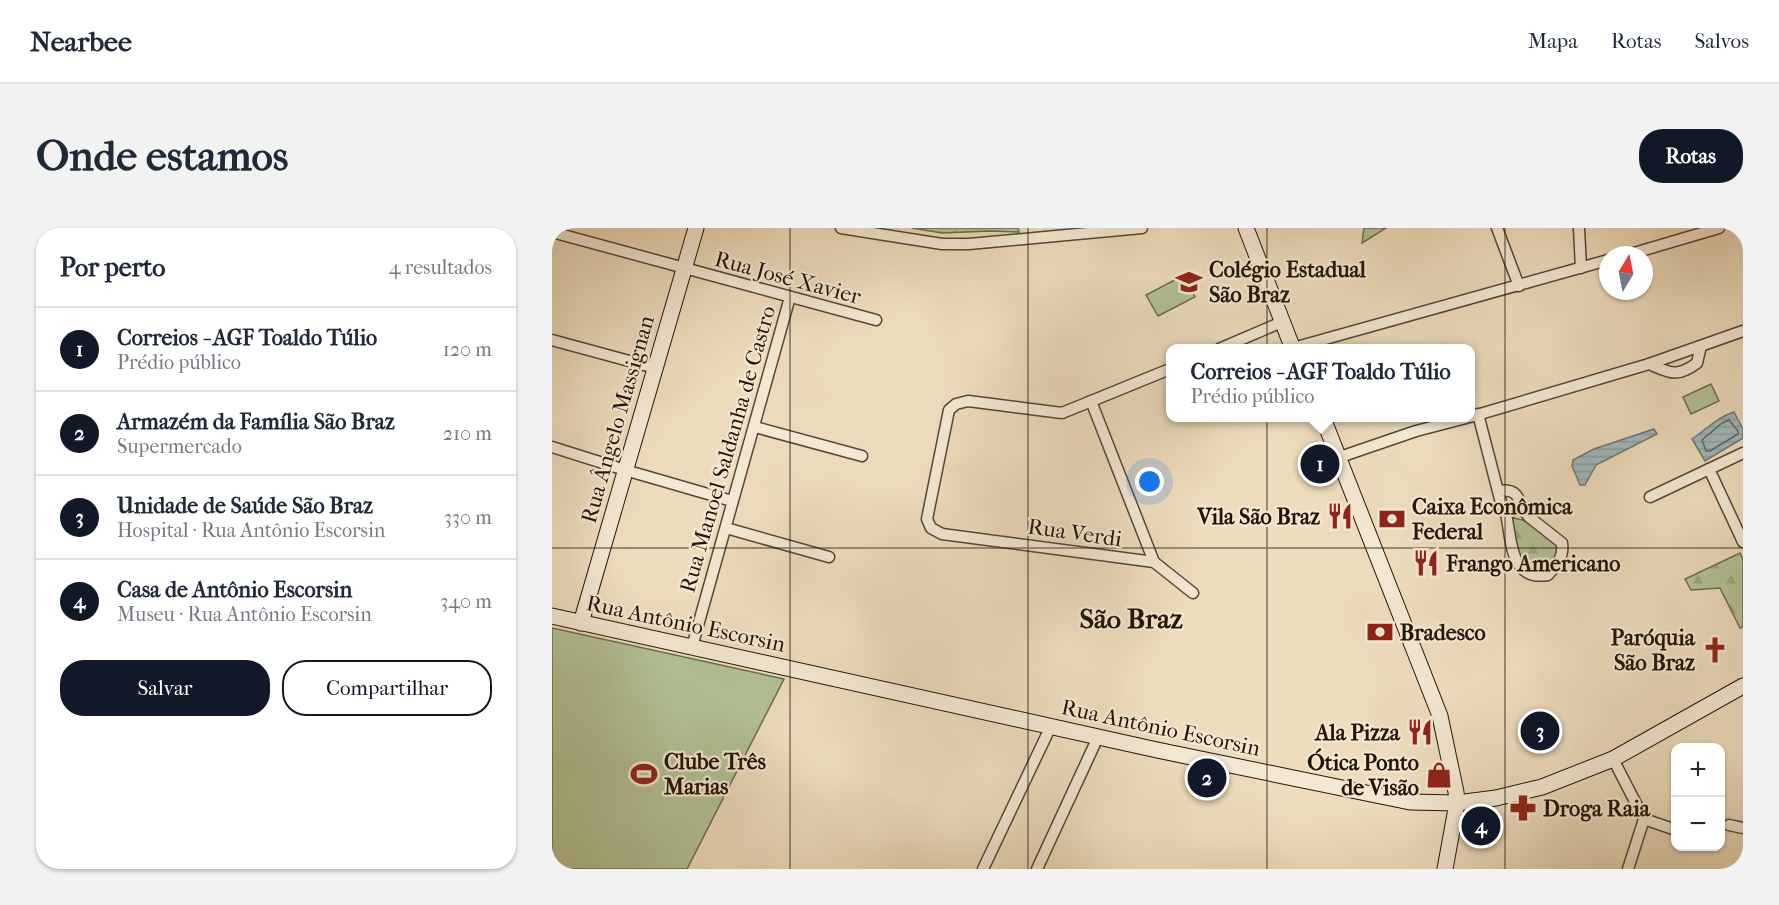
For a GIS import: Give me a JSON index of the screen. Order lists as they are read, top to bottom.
{
  "streets": {
    "street": [
      "Rua José Xavier",
      "Rua Ângelo Massignan",
      "Rua Manoel Saldanha de Castro",
      "Rua Verdi",
      "Rua Antônio Escorsin"
    ]
  },
  "crossings": [
    ["Rua José Xavier", "Rua Ângelo Massignan"],
    ["Rua José Xavier", "Rua Manoel Saldanha de Castro"],
    ["Rua Ângelo Massignan", "Rua Antônio Escorsin"],
    ["Rua Manoel Saldanha de Castro", "Rua Antônio Escorsin"]
  ],
  "districts": ["São Braz"],
  "places": {
    "school or university": ["Colégio Estadual São Braz"],
    "restaurant": ["Vila São Braz", "Frango Americano", "Ala Pizza"],
    "bank": ["Caixa Econômica Federal", "Bradesco"],
    "church": ["Paróquia São Braz"],
    "sports": ["Clube Três Marias"],
    "shop": ["Ótica Ponto de Visão"],
    "pharmacy": ["Droga Raia"]
  },
  "north": "top",
  "page": {
    "header": "Nearbee",
    "nav": ["Mapa", "Rotas", "Salvos"],
    "buttons": [
      "Rotas",
      ["Salvar", "Compartilhar"]
    ],
    "title": "Onde estamos",
    "heading": ["Por perto", "4 resultados"],
    "list": [
      {
        "mark": "1",
        "name": "Correios - AGF Toaldo Túlio",
        "note": "Prédio público",
        "value": "120 m"
      },
      {
        "mark": "2",
        "name": "Armazém da Família São Braz",
        "note": "Supermercado",
        "value": "210 m"
      },
      {
        "mark": "3",
        "name": "Unidade de Saúde São Braz",
        "note": "Hospital · Rua Antônio Escorsin",
        "value": "330 m"
      },
      {
        "mark": "4",
        "name": "Casa de Antônio Escorsin",
        "note": "Museu · Rua Antônio Escorsin",
        "value": "340 m"
      }
    ],
    "popup": ["Correios - AGF Toaldo Túlio", "Prédio público"],
    "pins": [
      "1",
      "3",
      "2",
      "4"
    ],
    "map_buttons": ["+", "−"]
  }
}
